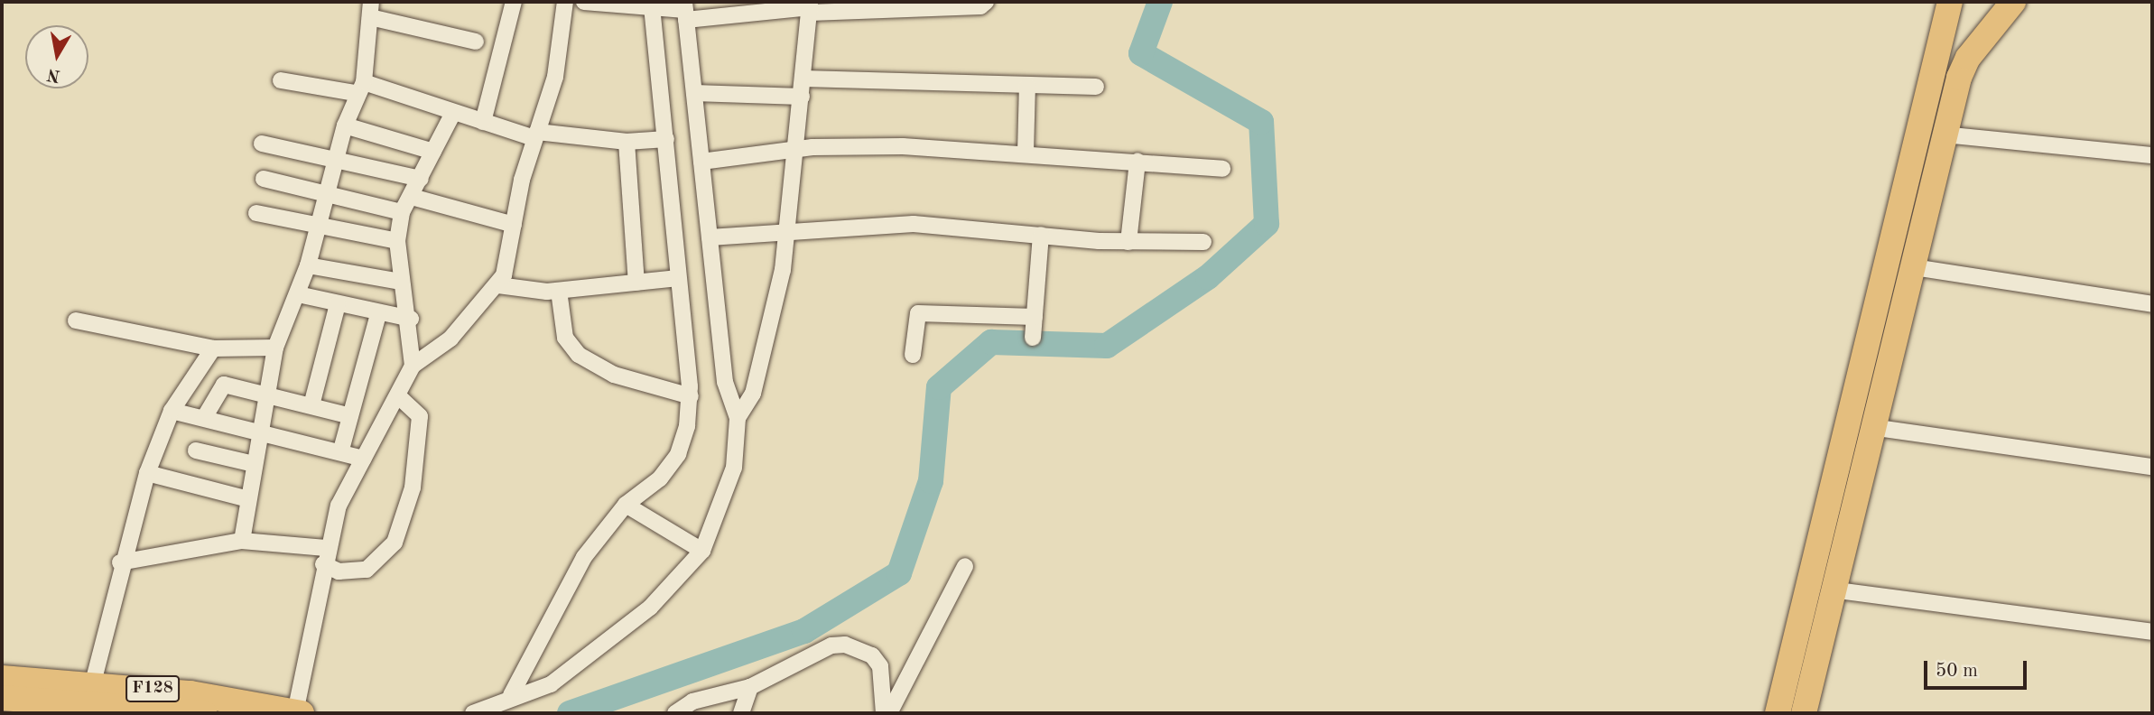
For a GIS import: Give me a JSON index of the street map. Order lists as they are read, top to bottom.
{
  "streets": {
    "main road": ["F128"]
  },
  "scale_bar": "50 m",
  "north": "bottom"
}
